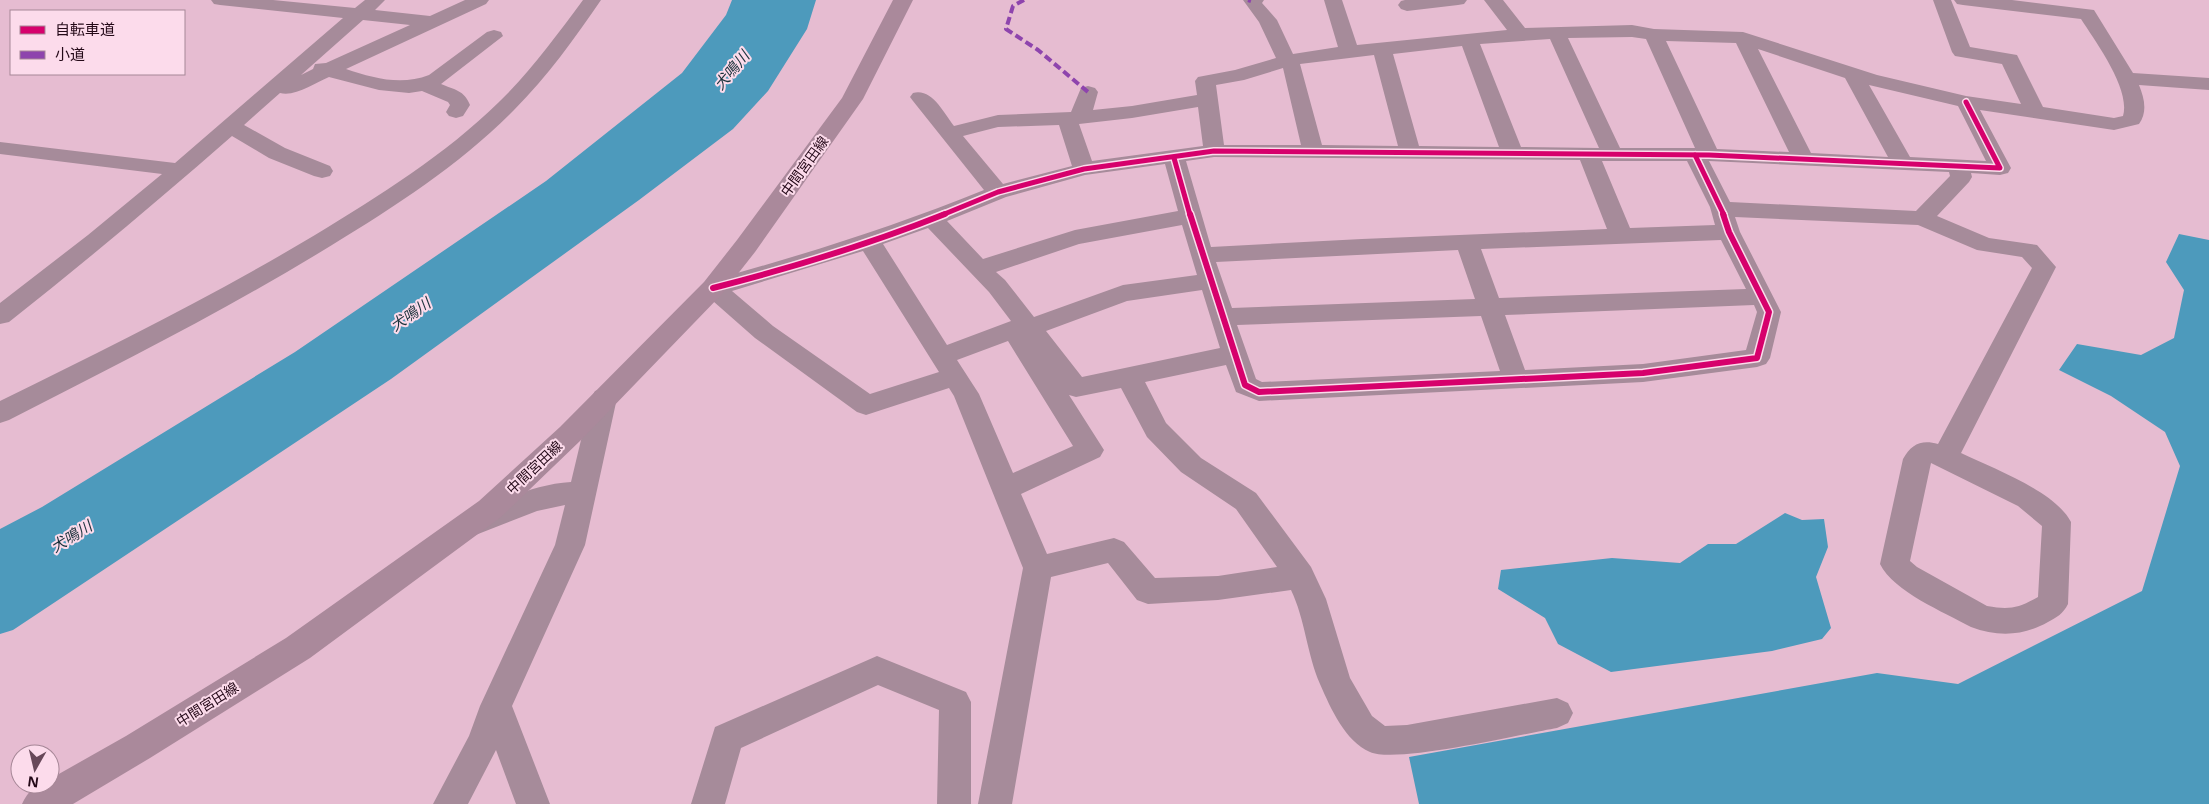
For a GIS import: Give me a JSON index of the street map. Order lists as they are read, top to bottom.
{
  "streets": {
    "main road": ["中間宮田線"]
  },
  "water": ["犬鳴川"],
  "legend": ["自転車道", "小道"],
  "north": "bottom"
}
